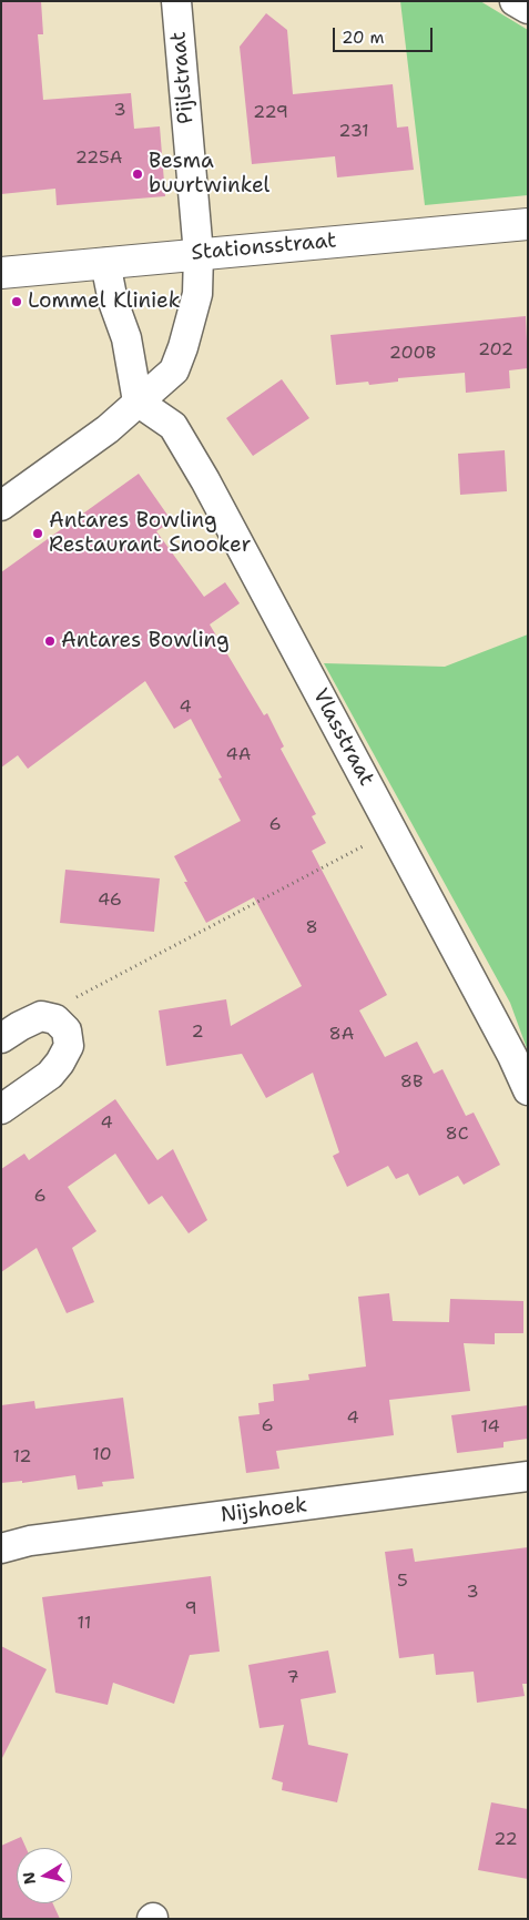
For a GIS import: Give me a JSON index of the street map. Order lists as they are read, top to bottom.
{
  "streets": {
    "main road": ["Stationsstraat"],
    "street": ["Pijlstraat", "Vlasstraat", "Nijshoek"]
  },
  "crossings": [
    ["Pijlstraat", "Stationsstraat"],
    ["Pijlstraat", "Vlasstraat"]
  ],
  "places": [
    "Besma buurtwinkel",
    "Lommel Kliniek",
    "Antares Bowling Restaurant Snooker",
    "Antares Bowling"
  ],
  "house_numbers": [
    "3",
    "229",
    "231",
    "225A",
    "202",
    "200B",
    "4",
    "4A",
    "6",
    "46",
    "8",
    "2",
    "8A",
    "8B",
    "4",
    "8C",
    "6",
    "4",
    "6",
    "14",
    "10",
    "12",
    "5",
    "3",
    "9",
    "11",
    "7",
    "22"
  ],
  "scale_bar": "20 m",
  "north": "left"
}
